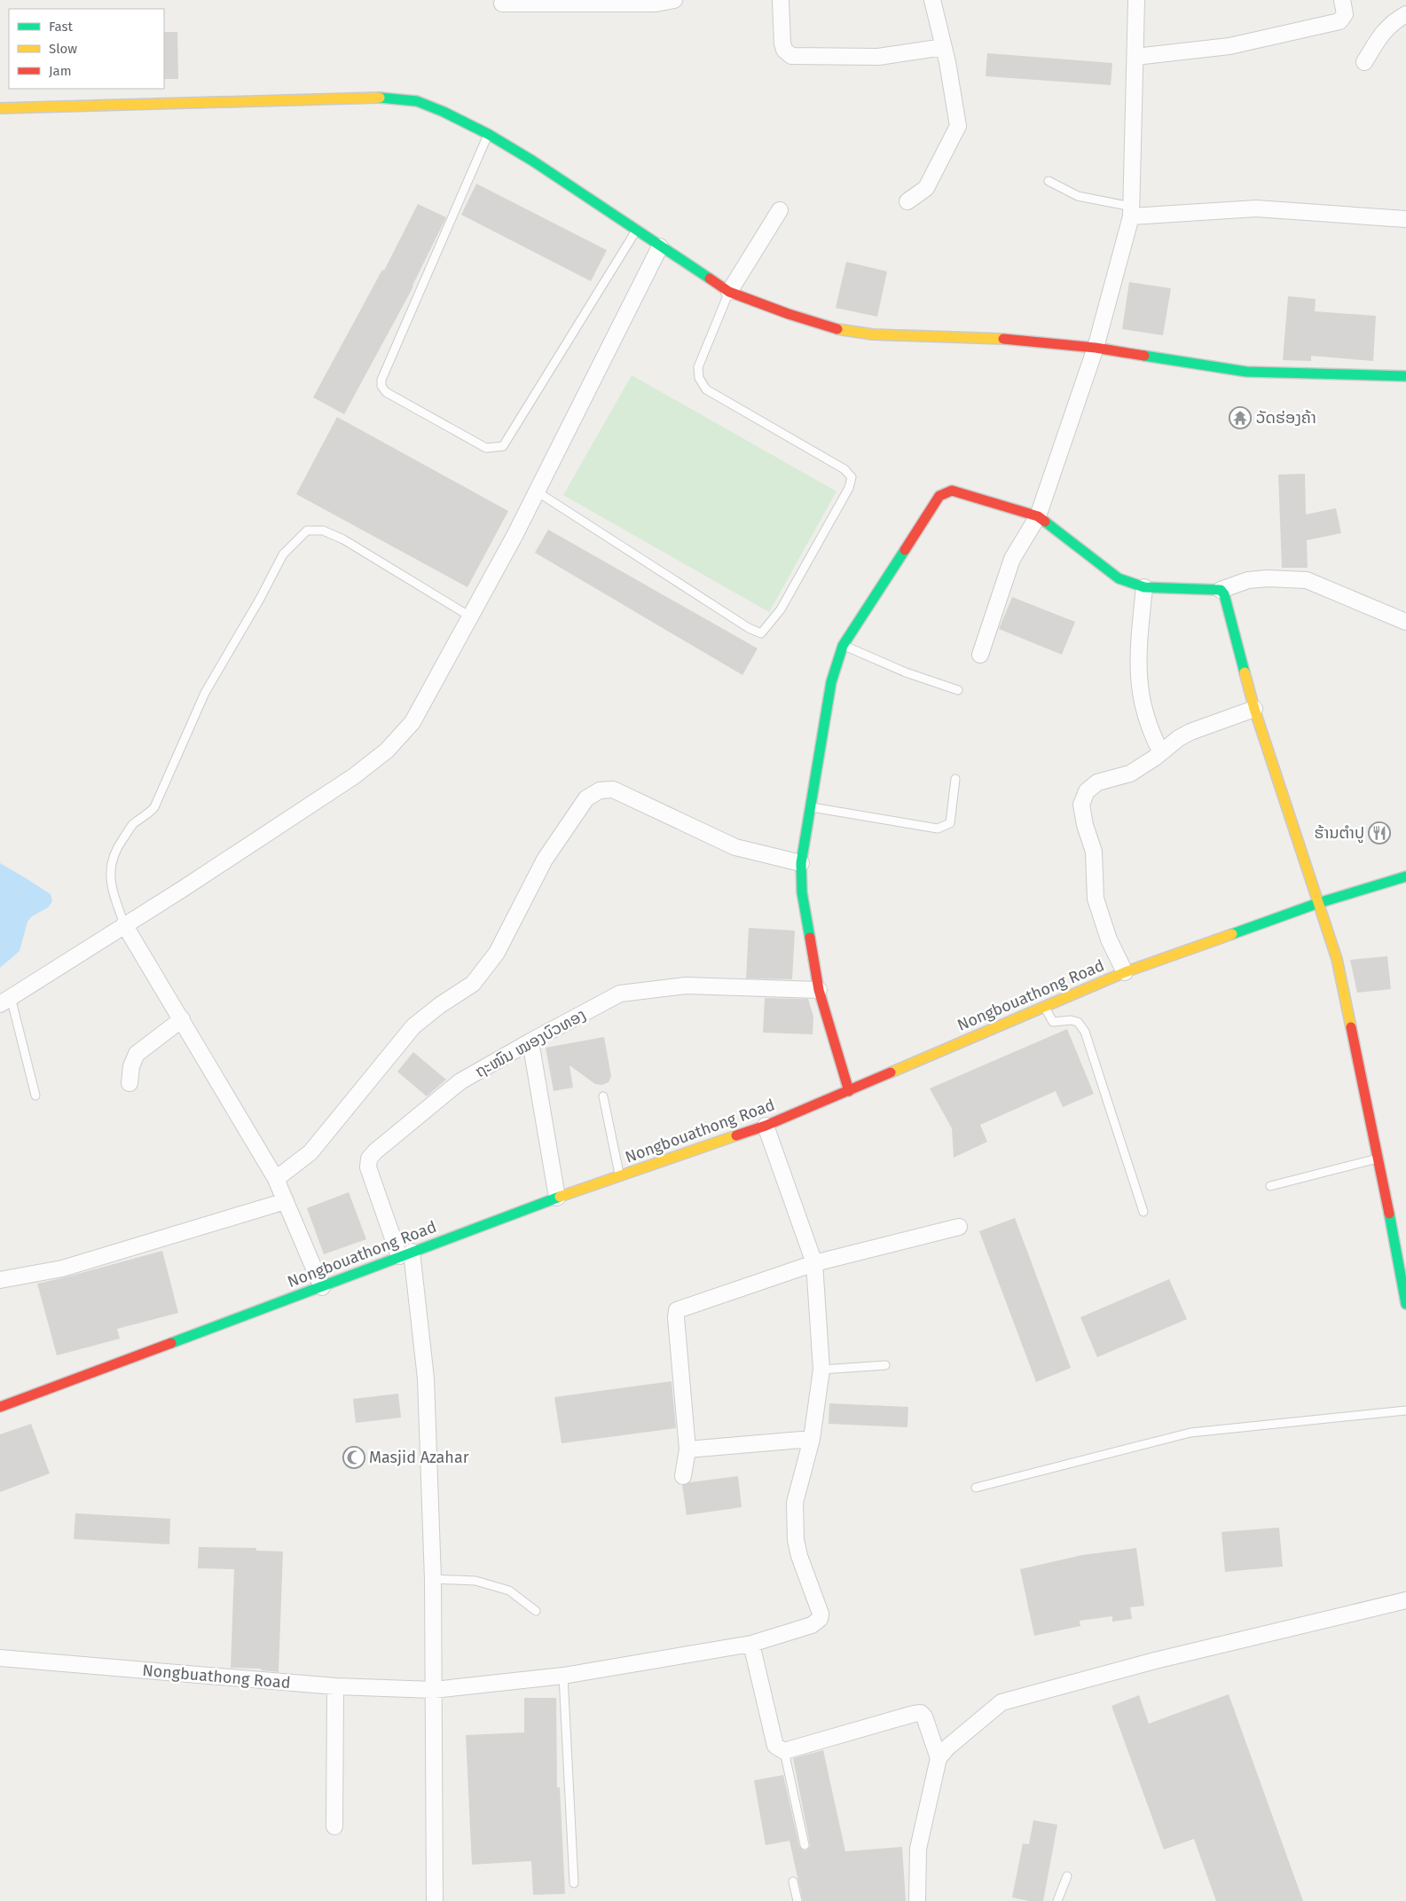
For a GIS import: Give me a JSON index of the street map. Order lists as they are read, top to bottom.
{
  "streets": {
    "street": ["Nongbouathong Road", "ຖະໜົນ ໝອງບົວທອງ", "Nongbuathong Road"]
  },
  "crossings": [
    ["Nongbouathong Road", "ຖະໜົນ ໝອງບົວທອງ"]
  ],
  "places": {
    "temple": ["ວັດຮ່ອງຄ້າ"],
    "restaurant": ["ຮ້ານຕຳປູ"],
    "mosque": ["Masjid Azahar"]
  },
  "legend": ["Fast", "Slow", "Jam"]
}
